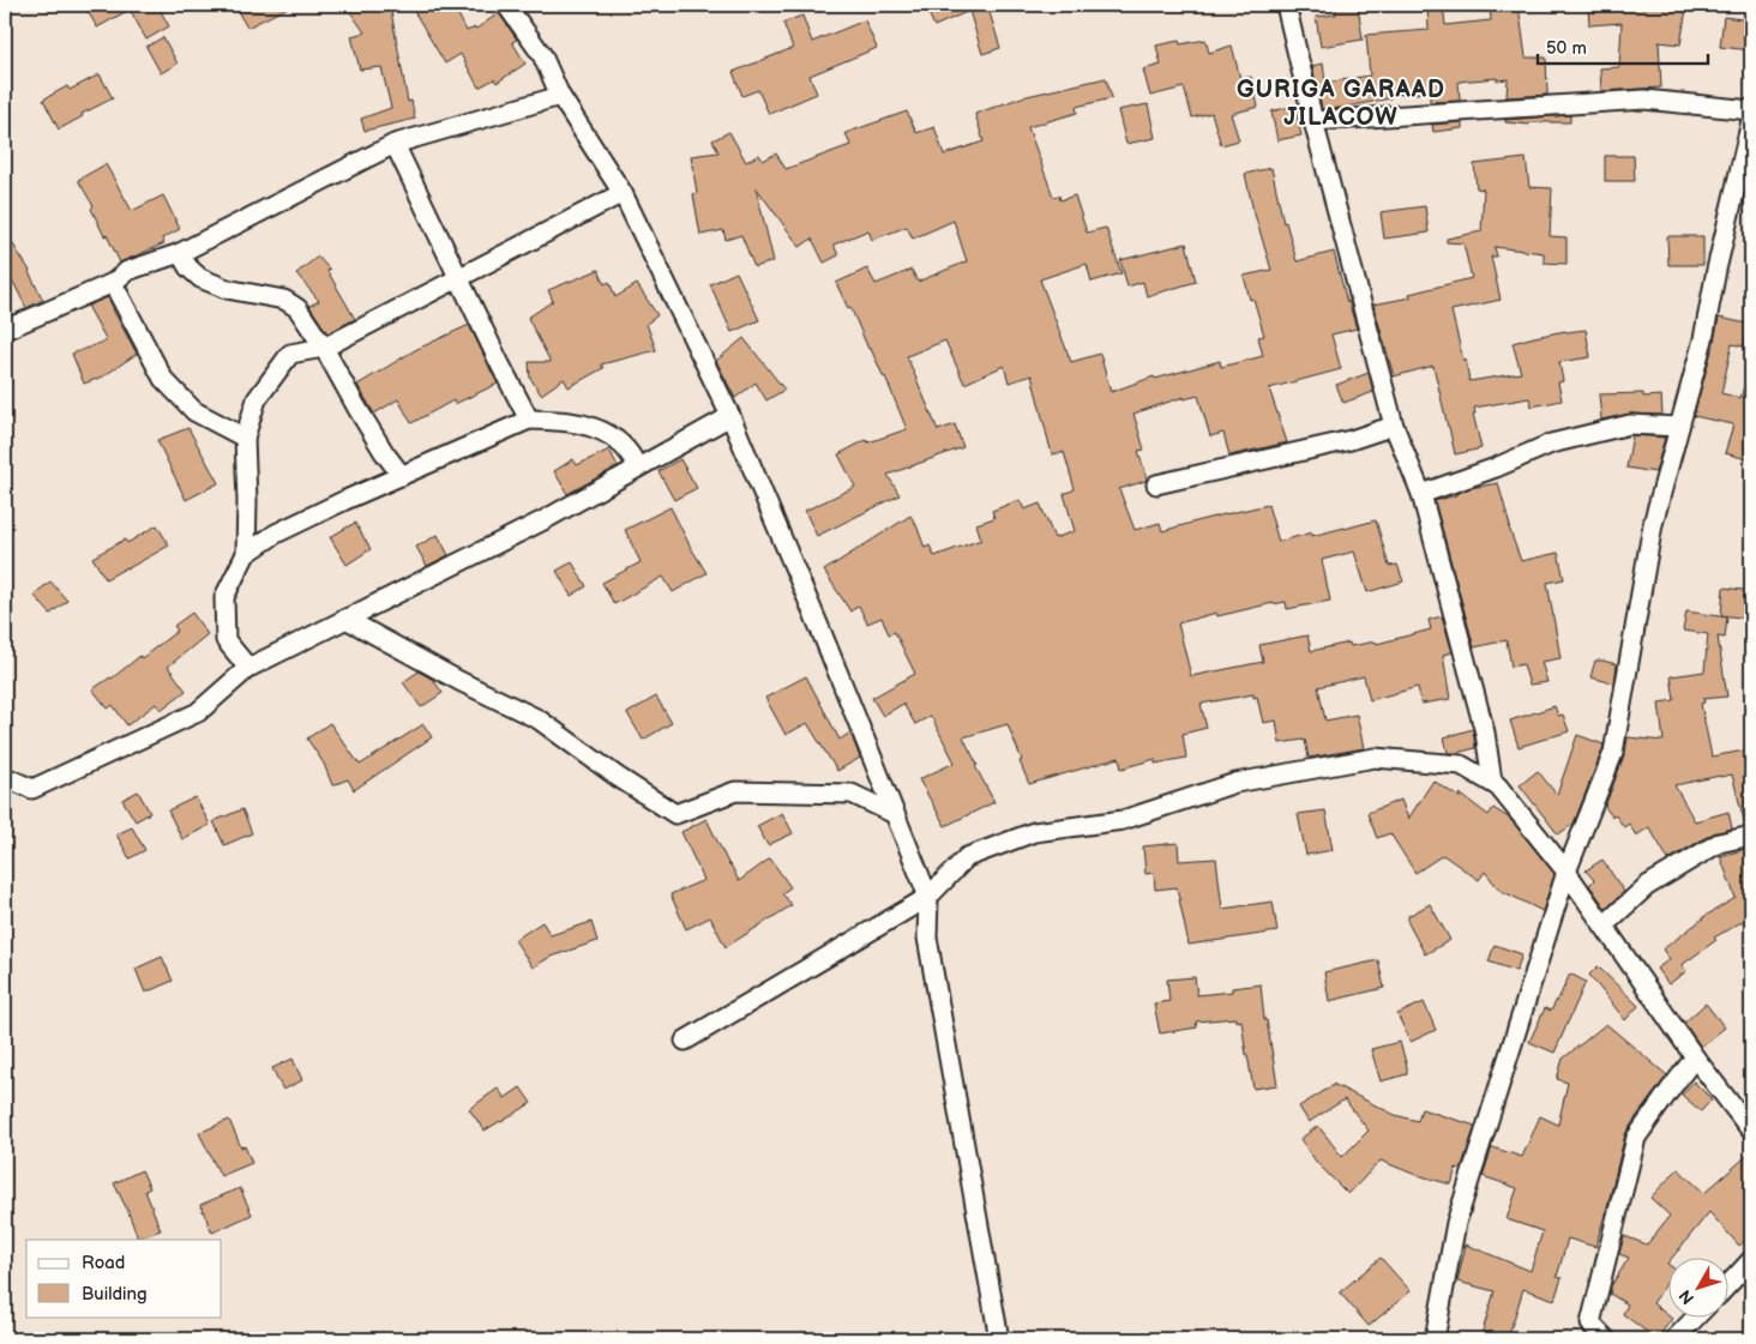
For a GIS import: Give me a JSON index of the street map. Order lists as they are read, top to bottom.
{
  "districts": ["GURIGA GARAAD JILACOW"],
  "legend": ["Road", "Building"],
  "scale_bar": "50 m",
  "north": "bottom left"
}
